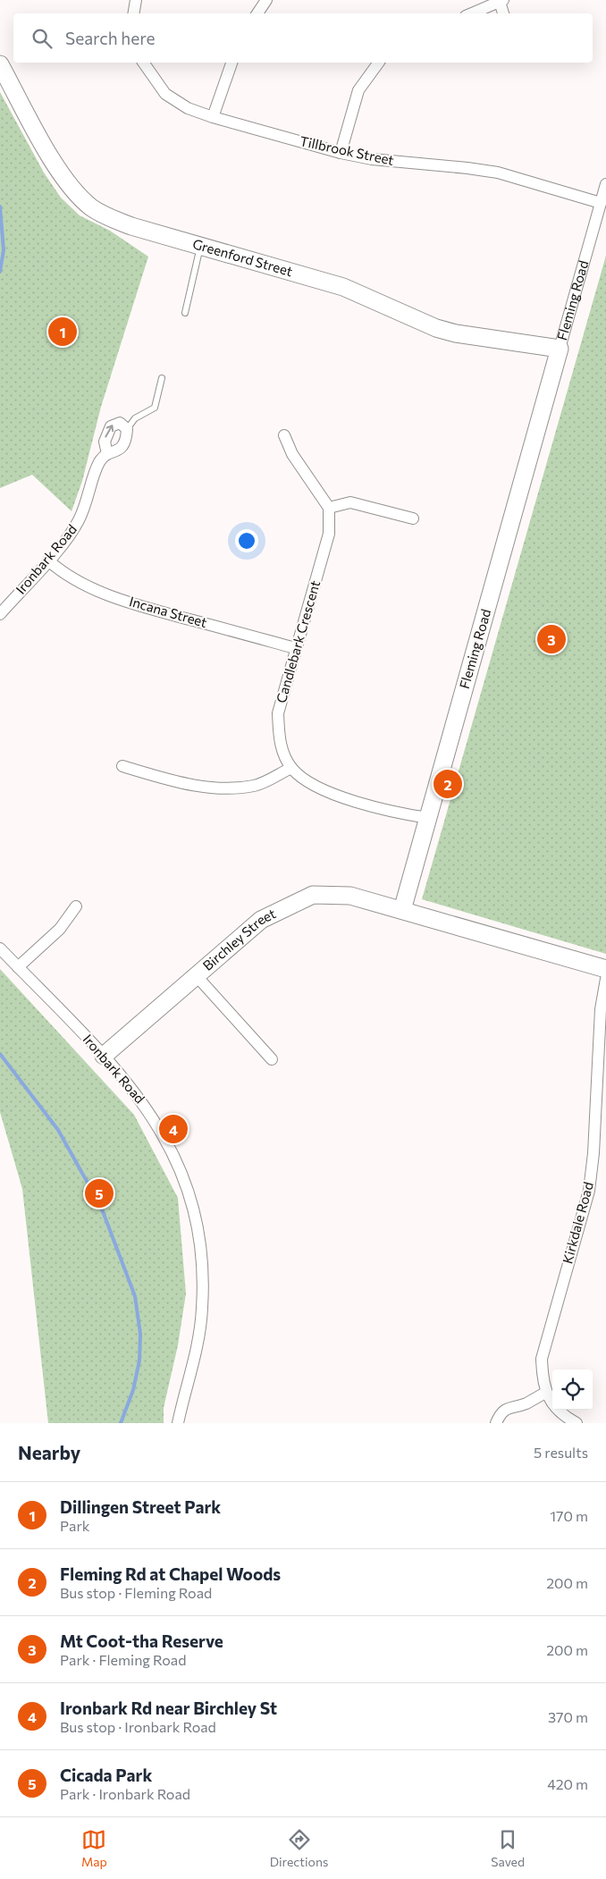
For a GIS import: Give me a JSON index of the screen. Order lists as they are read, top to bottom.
{
  "streets": {
    "street": [
      "Tillbrook Street",
      "Greenford Street",
      "Fleming Road",
      "Ironbark Road",
      "Incana Street",
      "Candlebark Crescent",
      "Birchley Street",
      "Kirkdale Road"
    ]
  },
  "crossings": [
    ["Tillbrook Street", "Fleming Road"],
    ["Greenford Street", "Fleming Road"],
    ["Fleming Road", "Candlebark Crescent"],
    ["Fleming Road", "Birchley Street"],
    ["Ironbark Road", "Incana Street"],
    ["Ironbark Road", "Birchley Street"],
    ["Incana Street", "Candlebark Crescent"]
  ],
  "page": {
    "search": "Search here",
    "pins": [
      "1",
      "3",
      "2",
      "4",
      "5"
    ],
    "heading": ["Nearby", "5 results"],
    "list": [
      {
        "mark": "1",
        "name": "Dillingen Street Park",
        "note": "Park",
        "value": "170 m"
      },
      {
        "mark": "2",
        "name": "Fleming Rd at Chapel Woods",
        "note": "Bus stop · Fleming Road",
        "value": "200 m"
      },
      {
        "mark": "3",
        "name": "Mt Coot-tha Reserve",
        "note": "Park · Fleming Road",
        "value": "200 m"
      },
      {
        "mark": "4",
        "name": "Ironbark Rd near Birchley St",
        "note": "Bus stop · Ironbark Road",
        "value": "370 m"
      },
      {
        "mark": "5",
        "name": "Cicada Park",
        "note": "Park · Ironbark Road",
        "value": "420 m"
      }
    ],
    "nav": ["Map", "Directions", "Saved"]
  }
}
